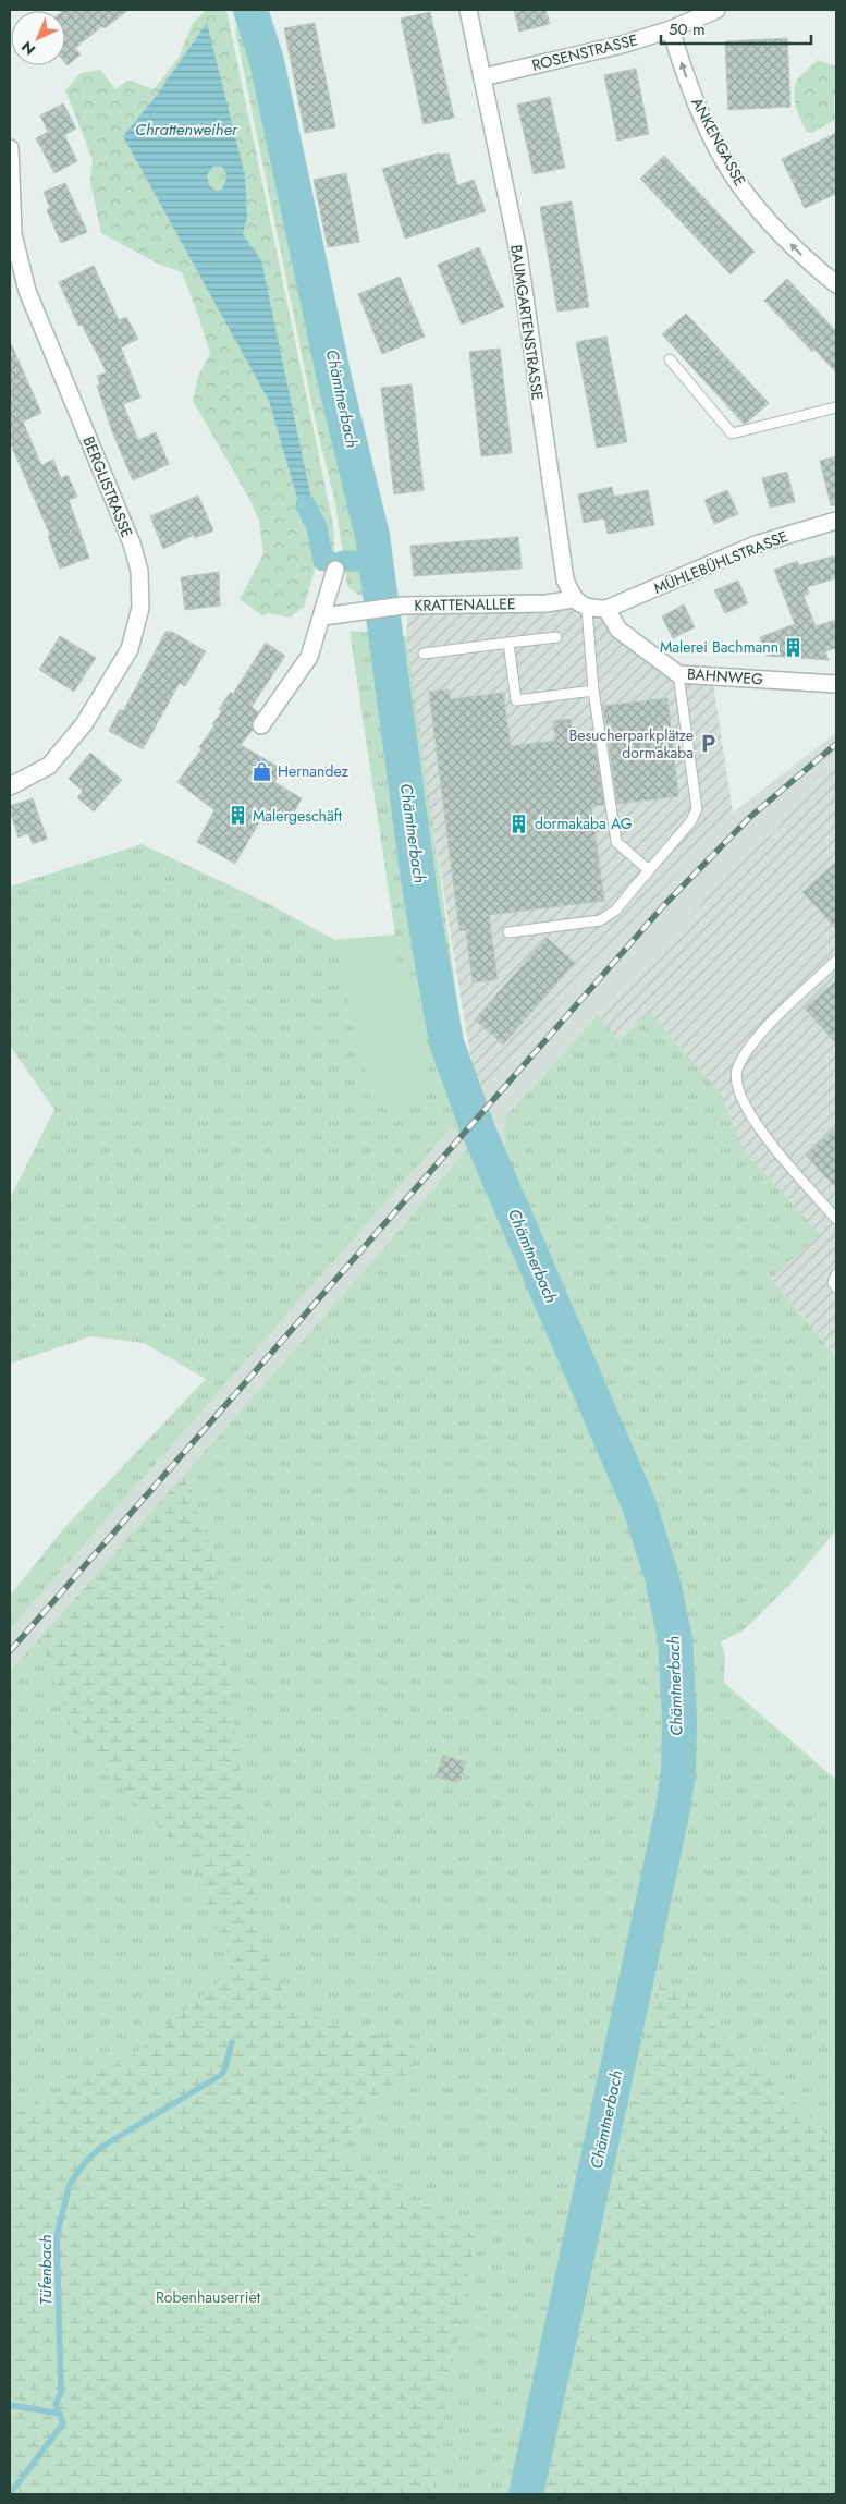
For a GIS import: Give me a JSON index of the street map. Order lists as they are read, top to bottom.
{
  "streets": {
    "street": [
      "ROSENSTRASSE",
      "ANKENGASSE",
      "BAUMGARTENSTRASSE",
      "BERGLISTRASSE",
      "MÜHLEBÜHLSTRASSE",
      "KRATTENALLEE",
      "BAHNWEG"
    ]
  },
  "crossings": [
    ["ROSENSTRASSE", "ANKENGASSE"],
    ["ROSENSTRASSE", "BAUMGARTENSTRASSE"],
    ["BAUMGARTENSTRASSE", "KRATTENALLEE"],
    ["MÜHLEBÜHLSTRASSE", "BAHNWEG"]
  ],
  "one_way": ["ANKENGASSE"],
  "water": ["Chrattenweiher", "Chämtnerbach", "Tüfenbach"],
  "parks": ["Robenhauserriet"],
  "places": {
    "building": ["Malerei Bachmann", "Malergeschäft", "dormakaba AG"],
    "parking": ["Besucherparkplätze dormakaba"],
    "shop": ["Hernandez"]
  },
  "scale_bar": "50 m",
  "north": "bottom left"
}
